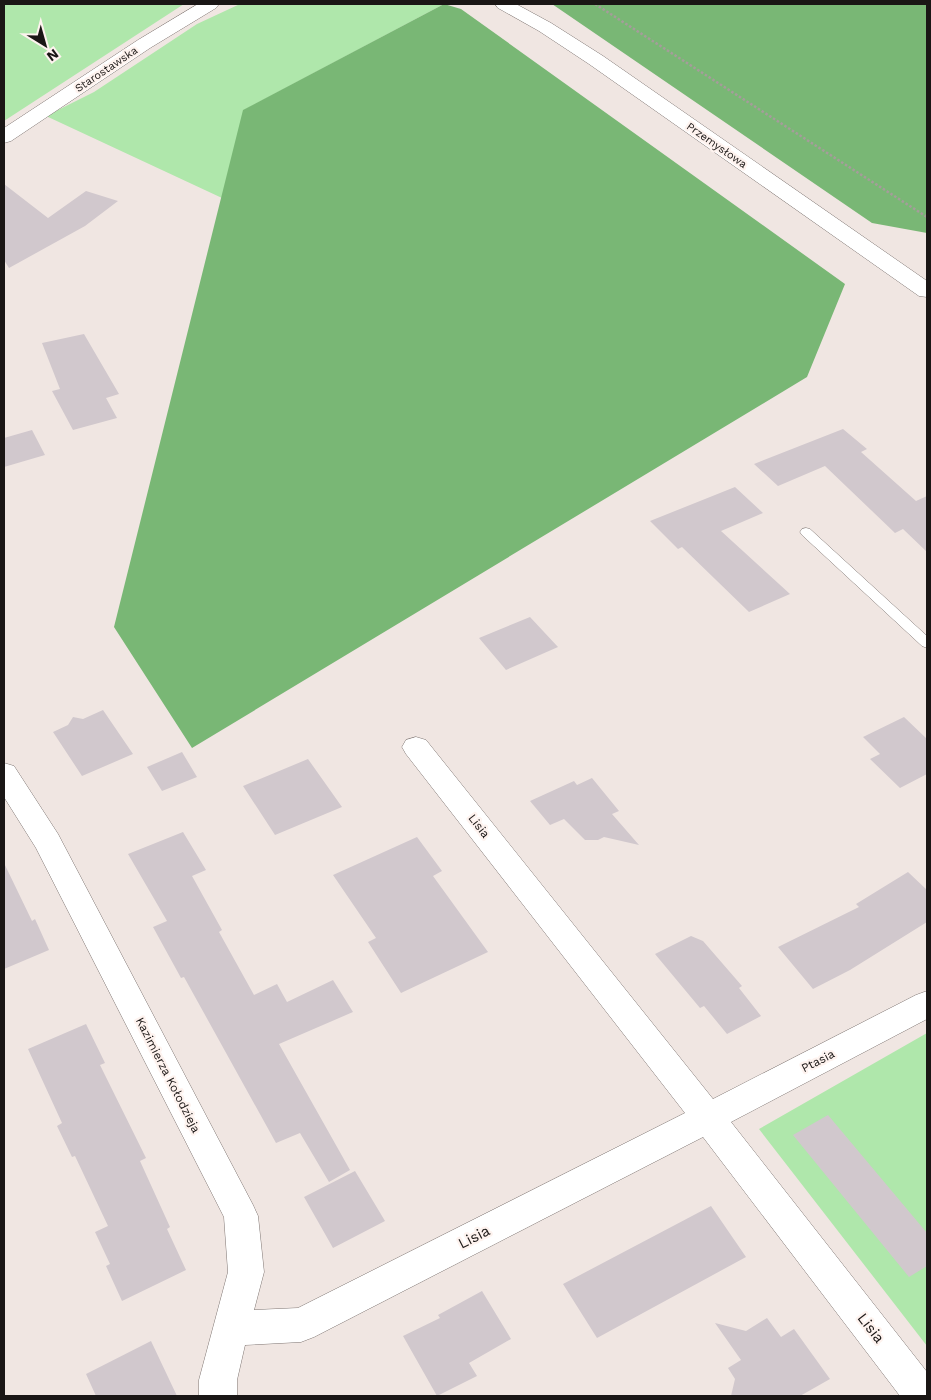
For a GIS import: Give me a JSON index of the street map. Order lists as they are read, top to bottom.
{
  "streets": {
    "street": [
      "Starostawska",
      "Przemysłowa",
      "Lisia",
      "Ptasia",
      "Kazimierza Kołodzieja"
    ]
  },
  "crossings": [
    ["Lisia", "Ptasia"],
    ["Lisia", "Kazimierza Kołodzieja"]
  ],
  "north": "bottom right"
}
